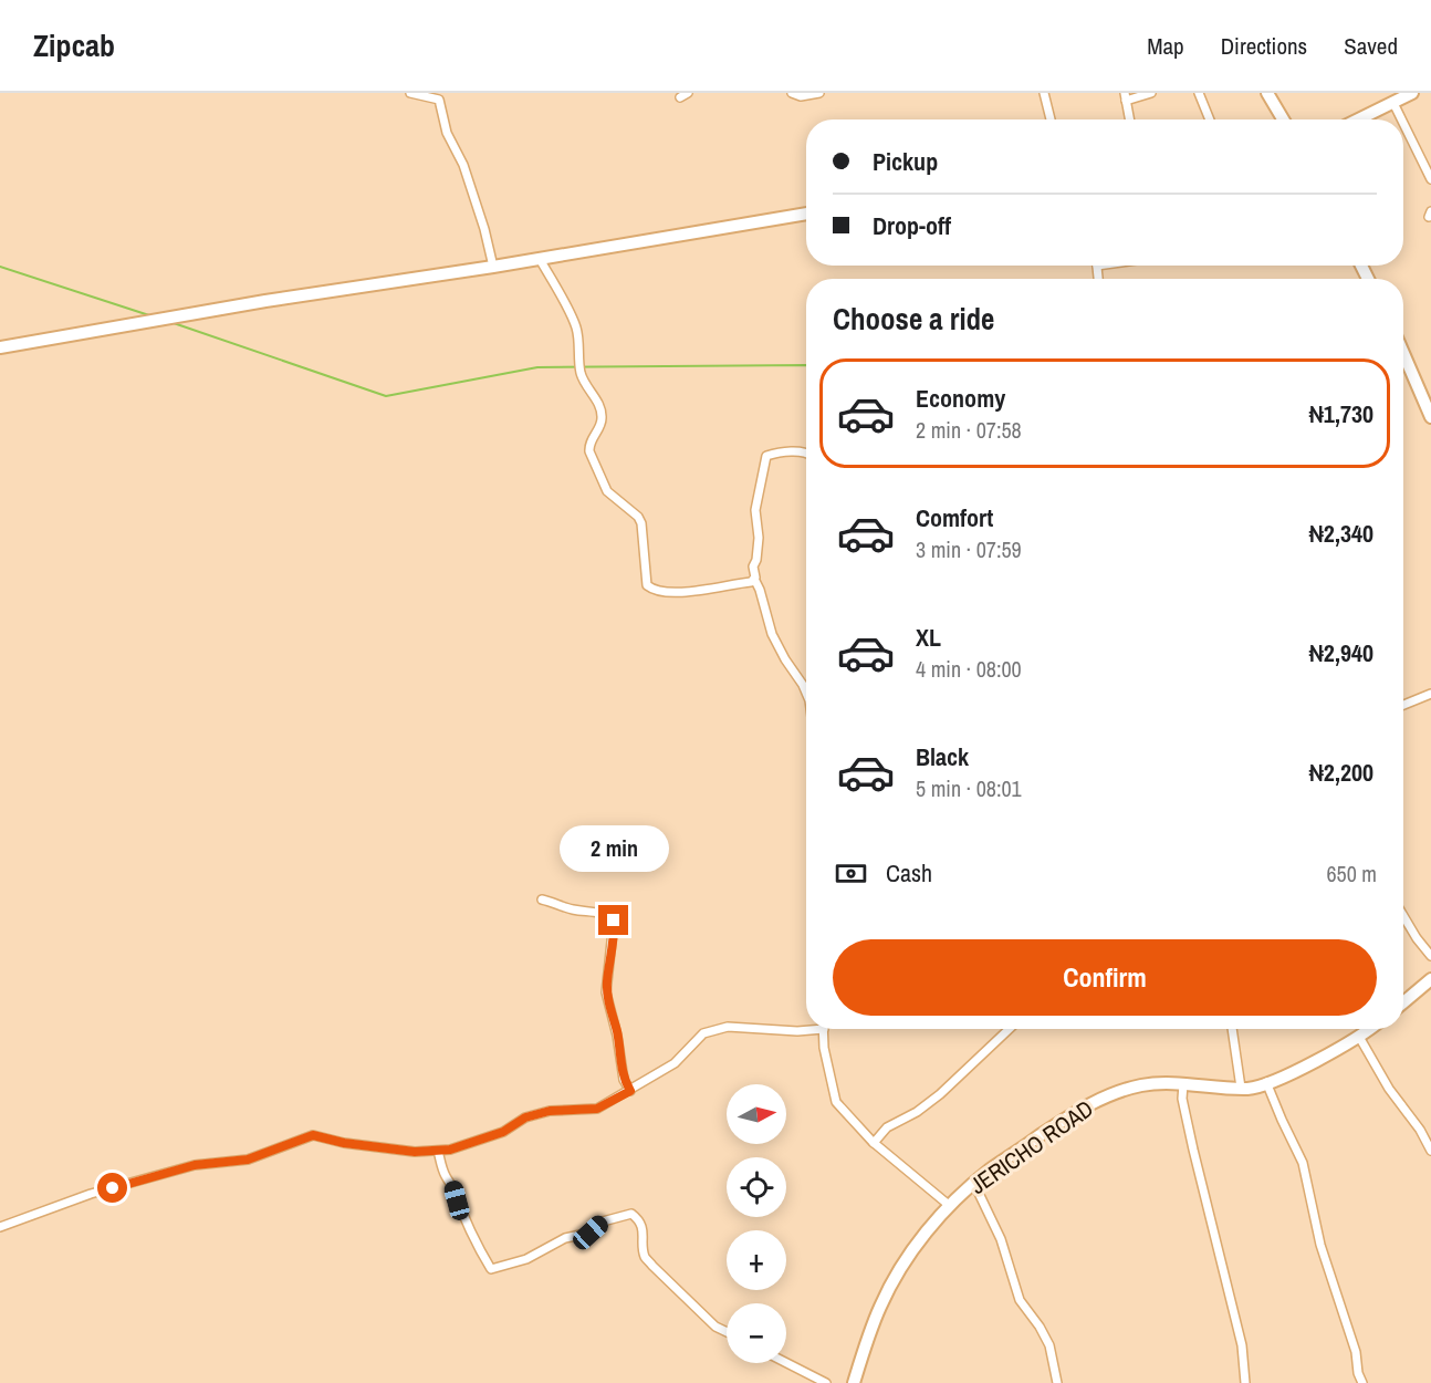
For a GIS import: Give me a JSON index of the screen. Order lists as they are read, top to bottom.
{
  "streets": {
    "main road": ["JERICHO ROAD"]
  },
  "north": "right",
  "page": {
    "header": "Zipcab",
    "nav": ["Map", "Directions", "Saved"],
    "banner": ["Pickup", "Drop-off"],
    "heading": "Choose a ride",
    "list": [
      {
        "name": "Economy",
        "note": "2 min · 07:58",
        "value": "₦1,730"
      },
      {
        "name": "Comfort",
        "note": "3 min · 07:59",
        "value": "₦2,340"
      },
      {
        "name": "XL",
        "note": "4 min · 08:00",
        "value": "₦2,940"
      },
      {
        "name": "Black",
        "note": "5 min · 08:01",
        "value": "₦2,200"
      }
    ],
    "bubble": "2 min",
    "pay": ["Cash", "650 m"],
    "buttons": "Confirm",
    "map_buttons": ["+", "−"]
  }
}
